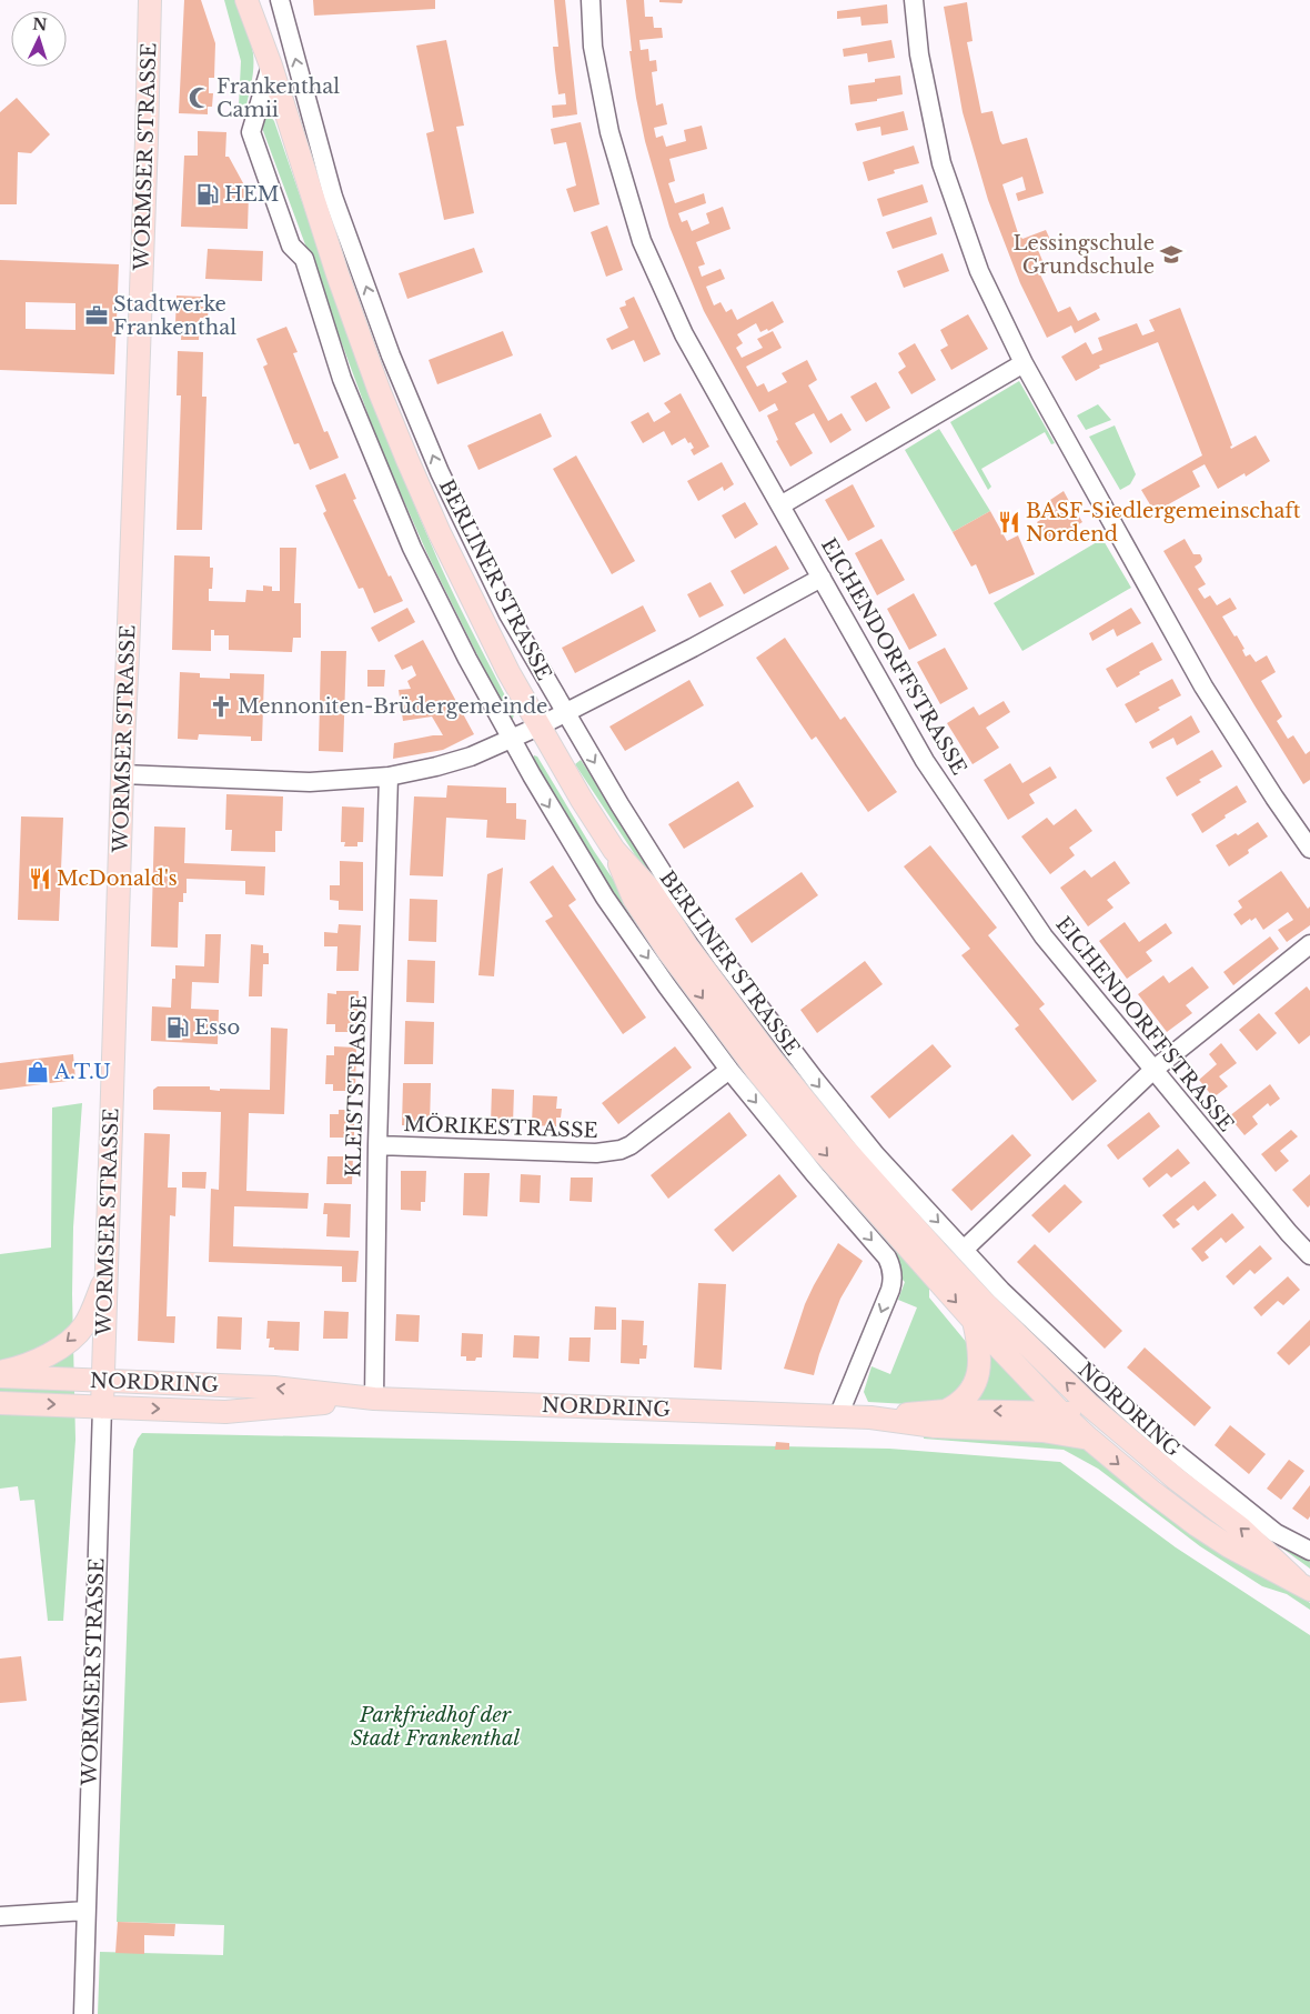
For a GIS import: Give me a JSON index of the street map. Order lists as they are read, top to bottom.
{
  "streets": {
    "main road": ["WORMSER STRASSE", "BERLINER STRASSE", "NORDRING"],
    "street": ["EICHENDORFFSTRASSE", "KLEISTSTRASSE", "MÖRIKESTRASSE"]
  },
  "crossings": [
    ["WORMSER STRASSE", "NORDRING"],
    ["BERLINER STRASSE", "MÖRIKESTRASSE"],
    ["BERLINER STRASSE", "NORDRING"],
    ["KLEISTSTRASSE", "MÖRIKESTRASSE"],
    ["KLEISTSTRASSE", "NORDRING"]
  ],
  "parks": ["Parkfriedhof der Stadt Frankenthal"],
  "places": {
    "mosque": ["Frankenthal Camii"],
    "fuel station": ["HEM", "Esso"],
    "school or university": ["Lessingschule Grundschule"],
    "office": ["Stadtwerke Frankenthal"],
    "restaurant": ["BASF-Siedlergemeinschaft Nordend", "McDonald's"],
    "church": ["Mennoniten-Brüdergemeinde"],
    "shop": ["A.T.U"]
  },
  "north": "top"
}
